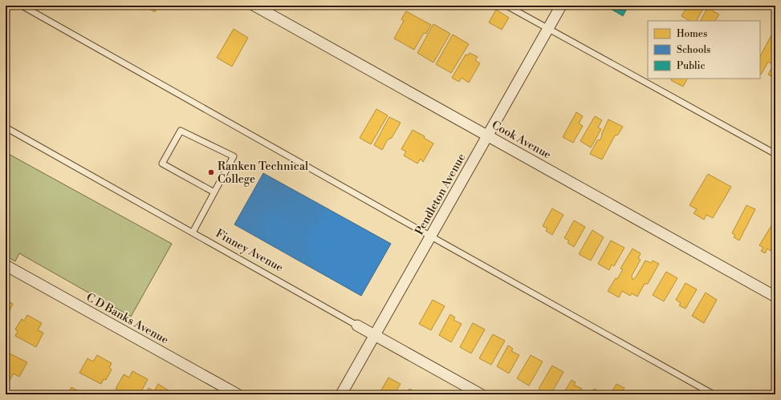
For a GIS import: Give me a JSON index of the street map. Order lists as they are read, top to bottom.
{
  "streets": {
    "street": [
      "Cook Avenue",
      "Pendleton Avenue",
      "Finney Avenue",
      "C D Banks Avenue"
    ]
  },
  "crossings": [
    ["Cook Avenue", "Pendleton Avenue"],
    ["Pendleton Avenue", "Finney Avenue"]
  ],
  "places": ["Ranken Technical College"],
  "legend": ["Homes", "Schools", "Public"]
}
